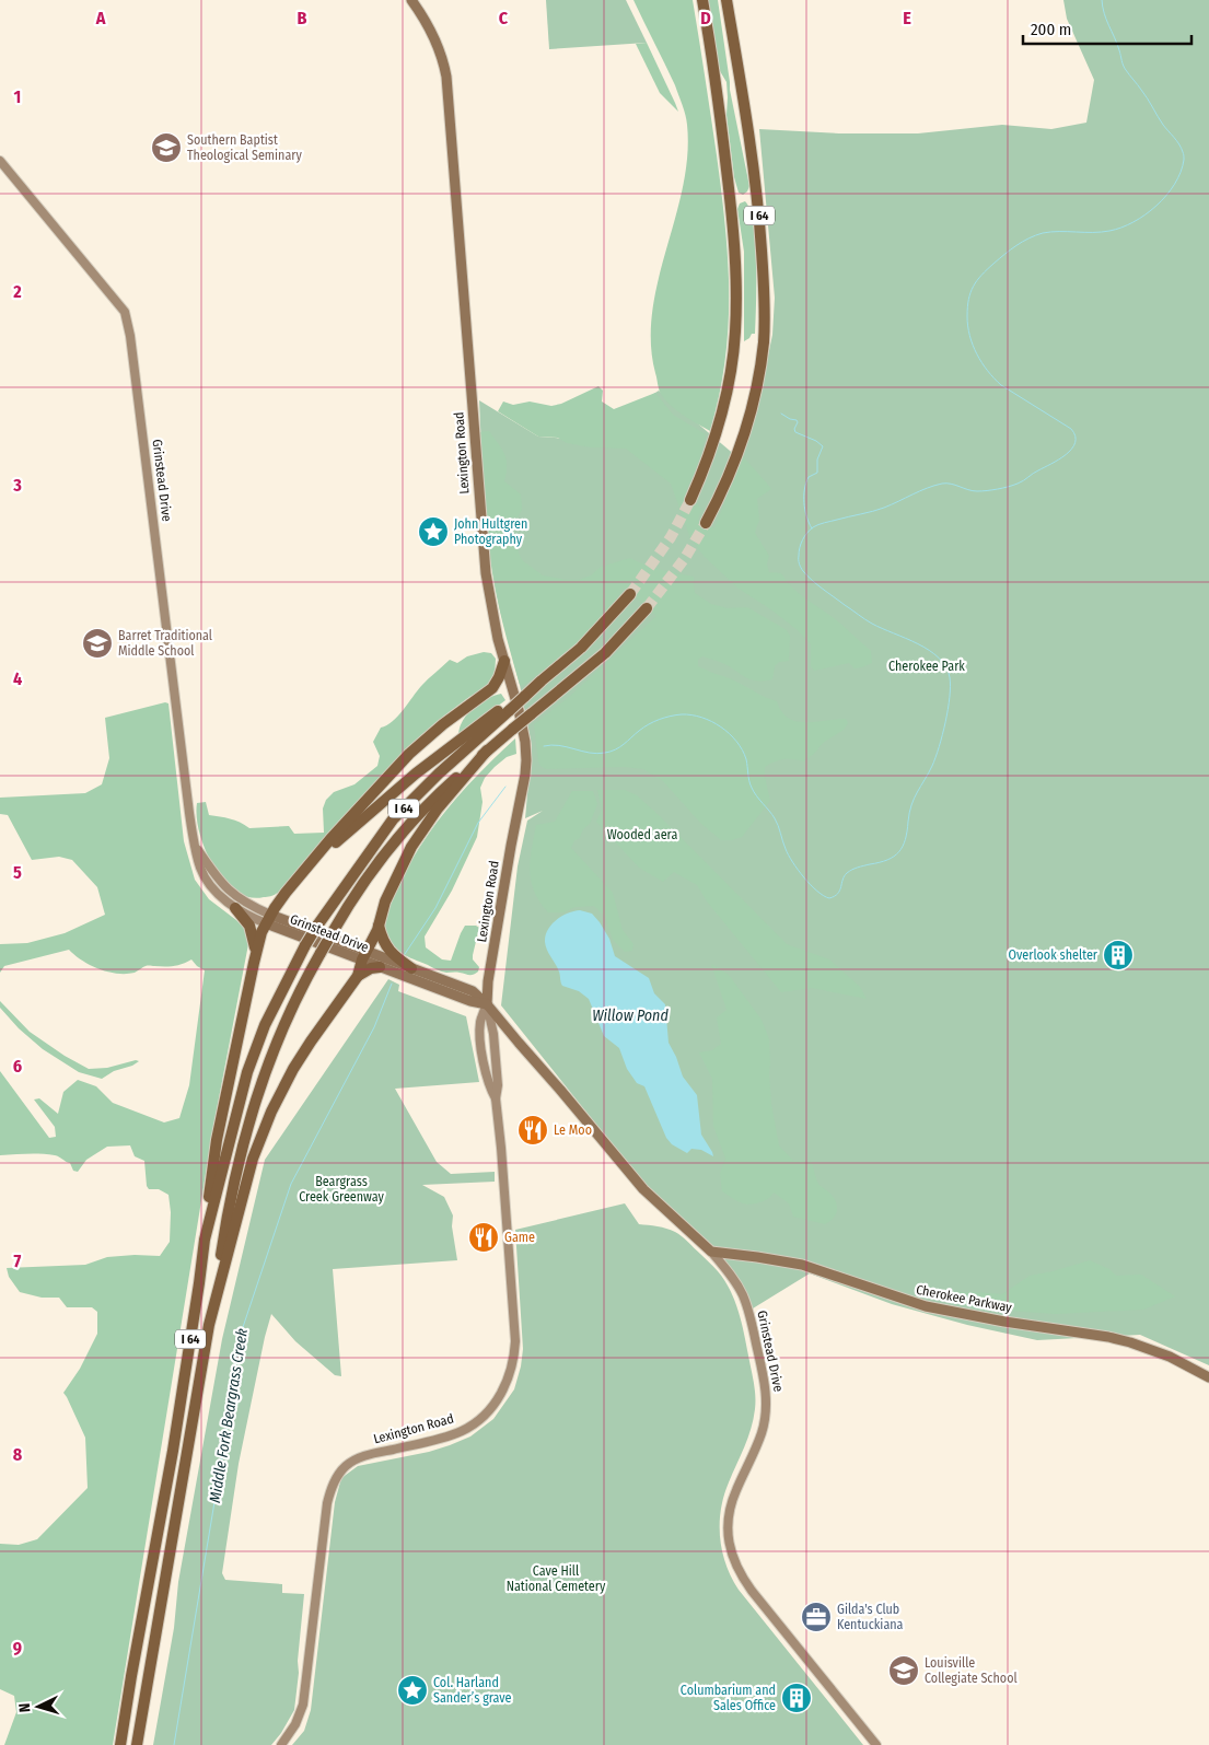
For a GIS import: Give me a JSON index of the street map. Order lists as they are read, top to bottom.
{
  "streets": {
    "highway": ["I 64"],
    "main road": ["Lexington Road", "Grinstead Drive", "Cherokee Parkway"]
  },
  "crossings": [
    ["Lexington Road", "Grinstead Drive"],
    ["Grinstead Drive", "Cherokee Parkway"]
  ],
  "water": ["Willow Pond", "Middle Fork Beargrass Creek"],
  "parks": [
    "Cherokee Park",
    "Wooded aera",
    "Beargrass Creek Greenway",
    "Cave Hill National Cemetery"
  ],
  "places": {
    "school or university": ["Southern Baptist Theological Seminary", "Barret Traditional Middle School", "Louisville Collegiate School"],
    "place": ["John Hultgren Photography", "Col. Harland Sander’s grave"],
    "building": ["Overlook shelter", "Columbarium and Sales Office"],
    "restaurant": ["Le Moo", "Game"],
    "office": ["Gilda's Club Kentuckiana"]
  },
  "scale_bar": "200 m",
  "north": "left",
  "grid": {
    "columns": [
      "A",
      "B",
      "C",
      "D",
      "E"
    ],
    "rows": [
      "1",
      "2",
      "3",
      "4",
      "5",
      "6",
      "7",
      "8",
      "9"
    ]
  }
}
